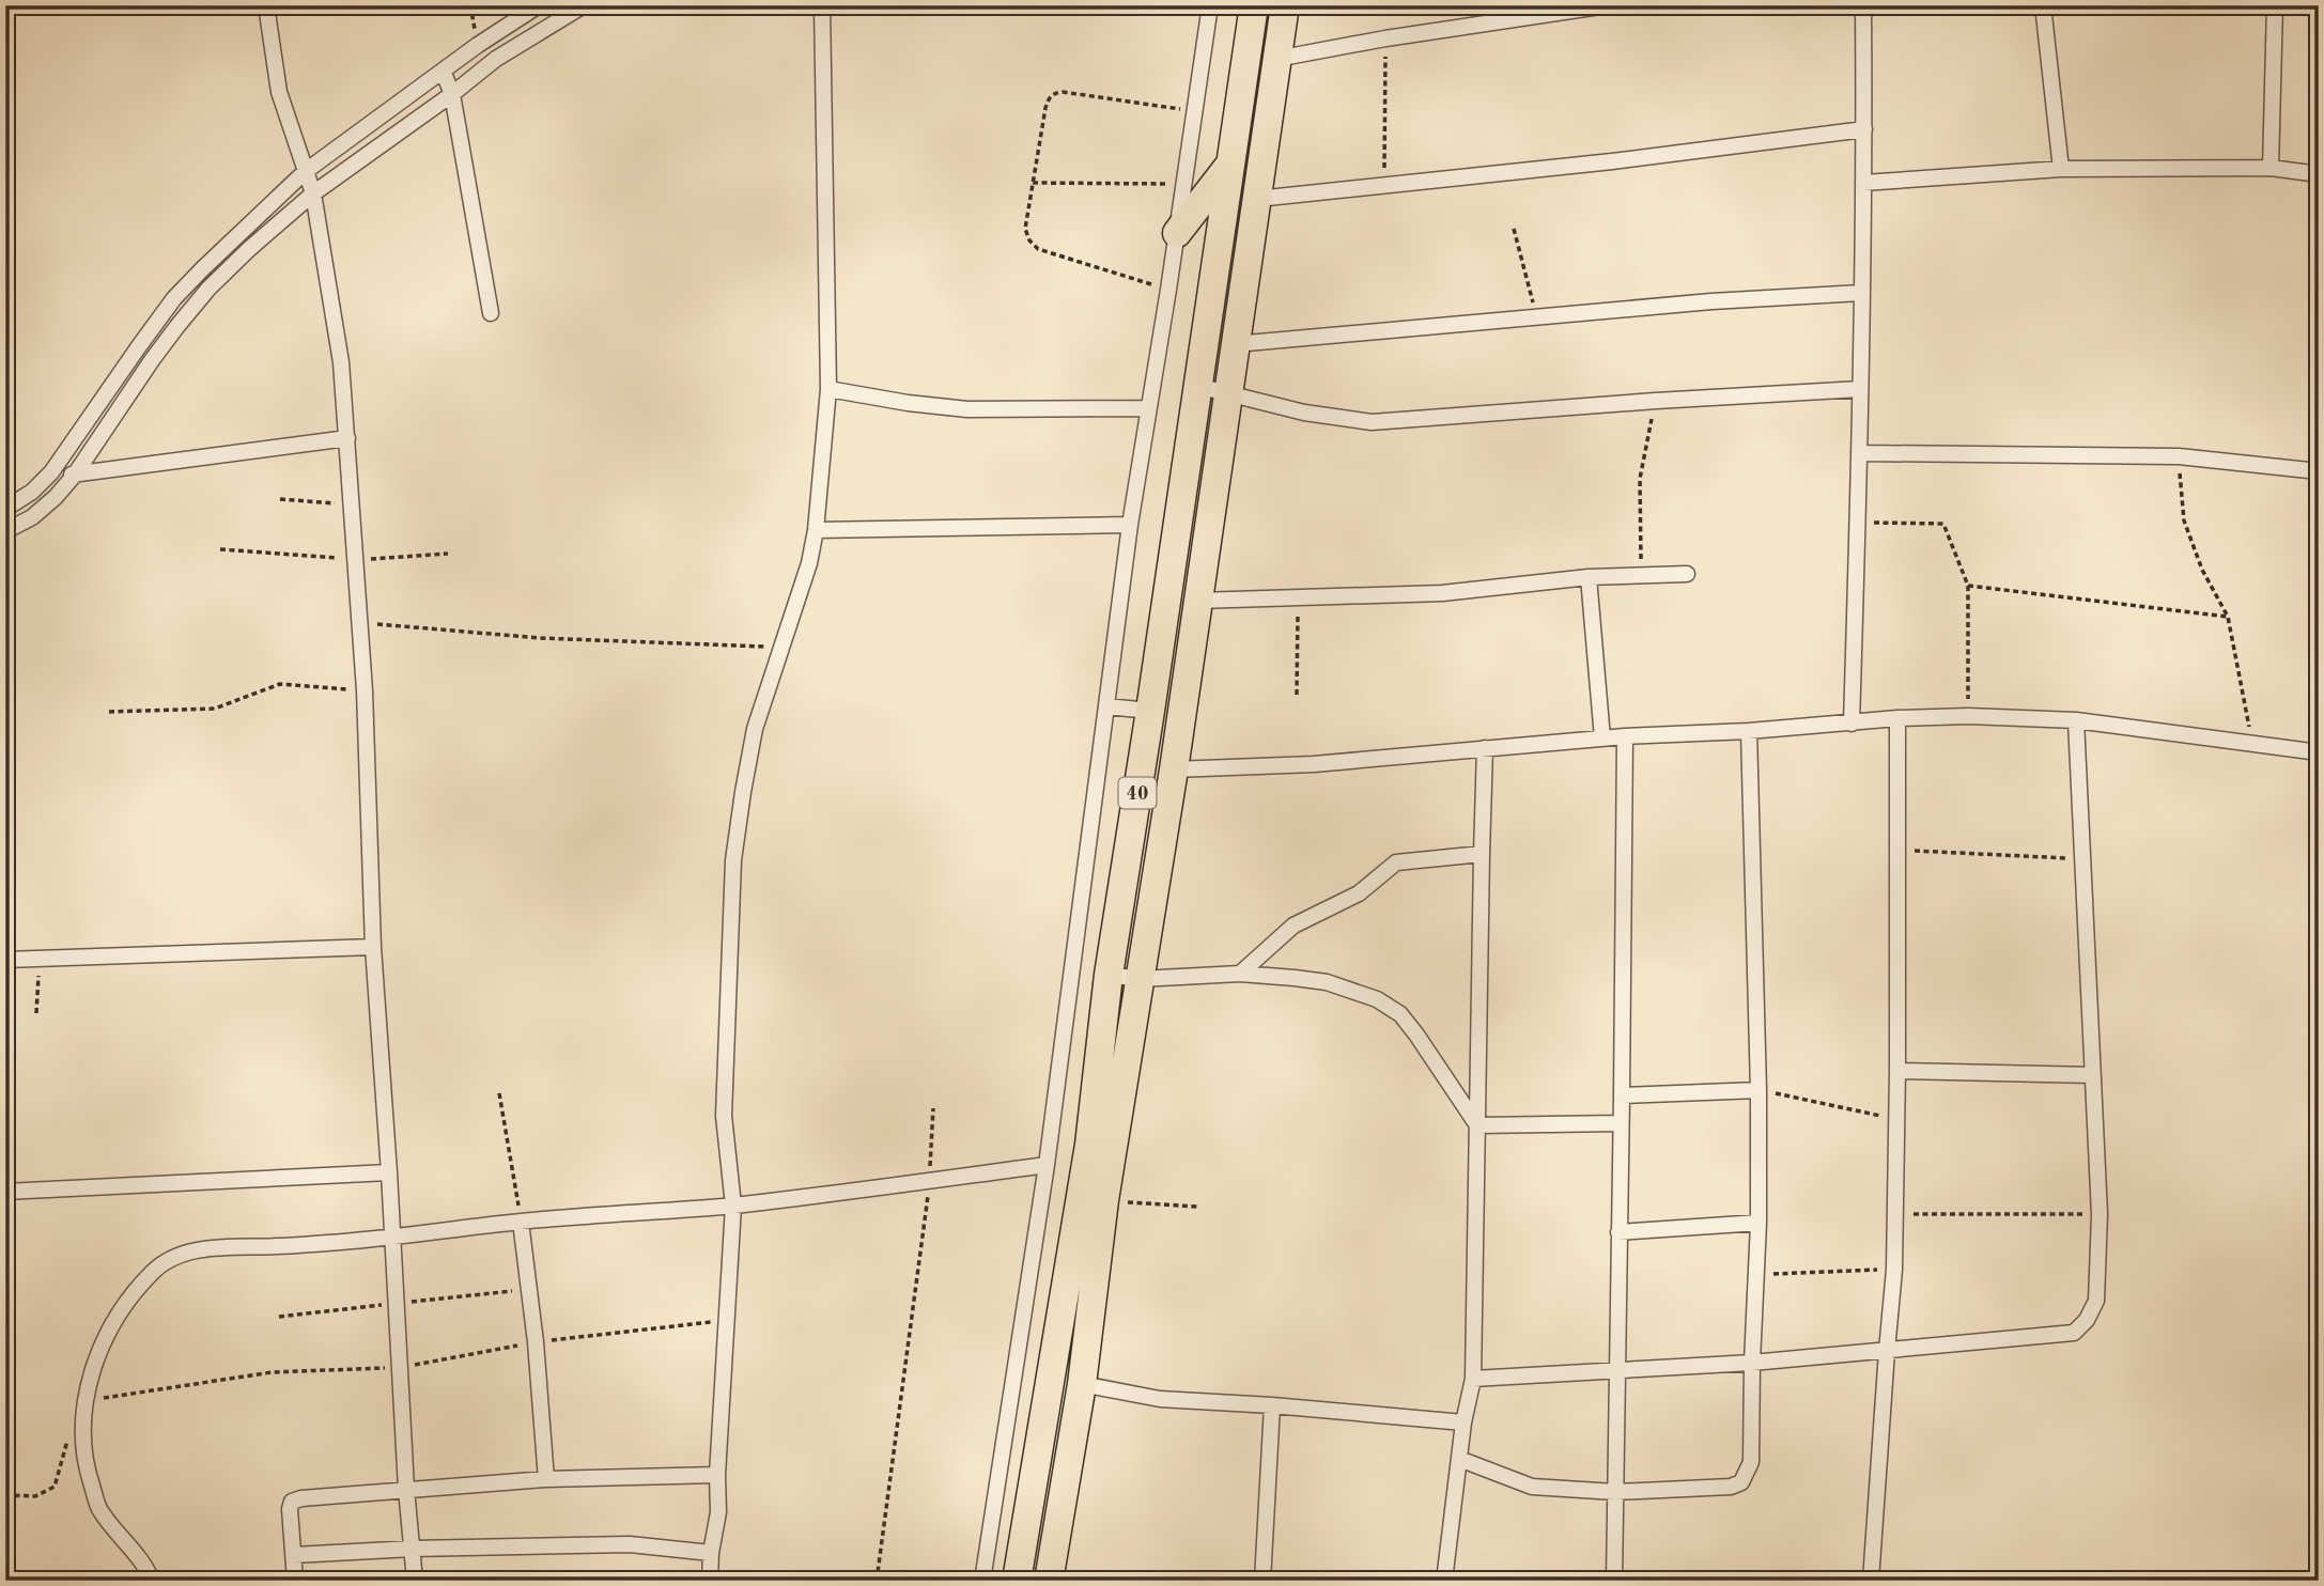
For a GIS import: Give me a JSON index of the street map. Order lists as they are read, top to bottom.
{
  "streets": {
    "highway": ["40"]
  }
}
